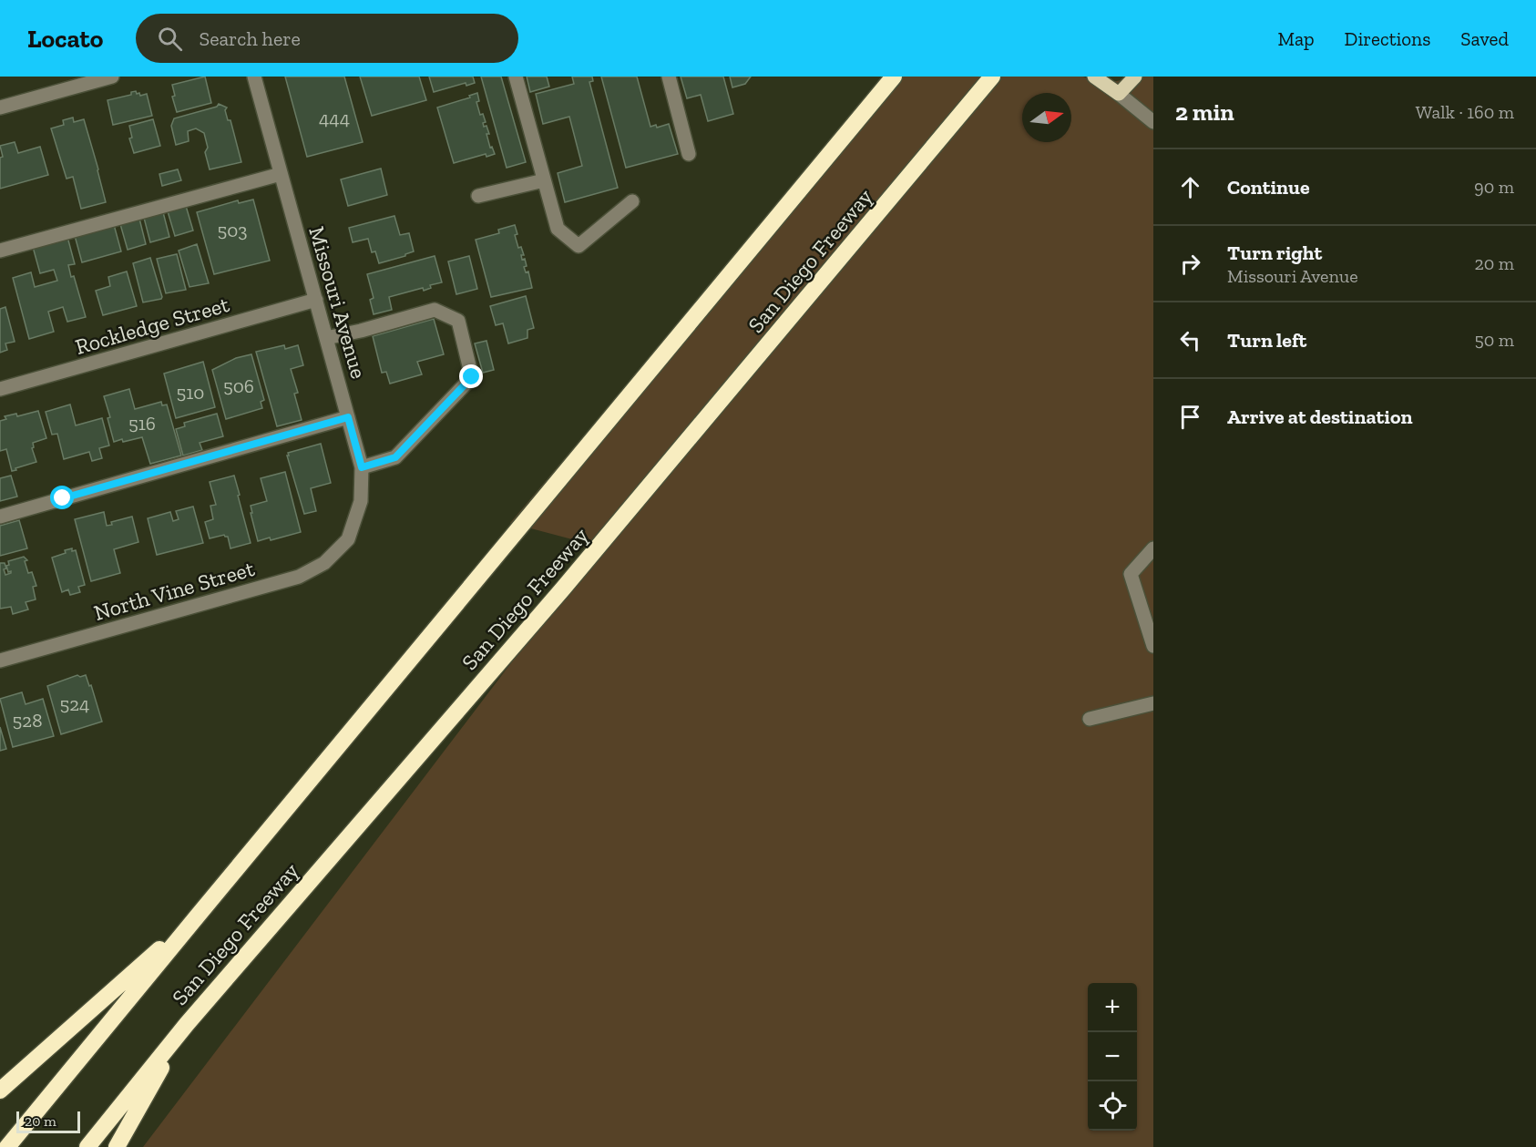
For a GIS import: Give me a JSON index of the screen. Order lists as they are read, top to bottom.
{
  "streets": {
    "highway": ["San Diego Freeway"],
    "street": ["Missouri Avenue", "Rockledge Street", "North Vine Street"]
  },
  "crossings": [
    ["Missouri Avenue", "Rockledge Street"],
    ["Missouri Avenue", "North Vine Street"]
  ],
  "house_numbers": [
    "444",
    "503",
    "506",
    "510",
    "516",
    "524",
    "528"
  ],
  "scale_bar": "20 m",
  "north": "right",
  "page": {
    "header": "Locato",
    "search": "Search here",
    "nav": ["Map", "Directions", "Saved"],
    "heading": ["2 min", "Walk · 160 m"],
    "list": [
      ["Continue", "90 m"],
      ["Turn right", "Missouri Avenue", "20 m"],
      ["Turn left", "50 m"],
      "Arrive at destination"
    ],
    "map_buttons": ["+", "−"],
    "scale": "20 m"
  }
}
